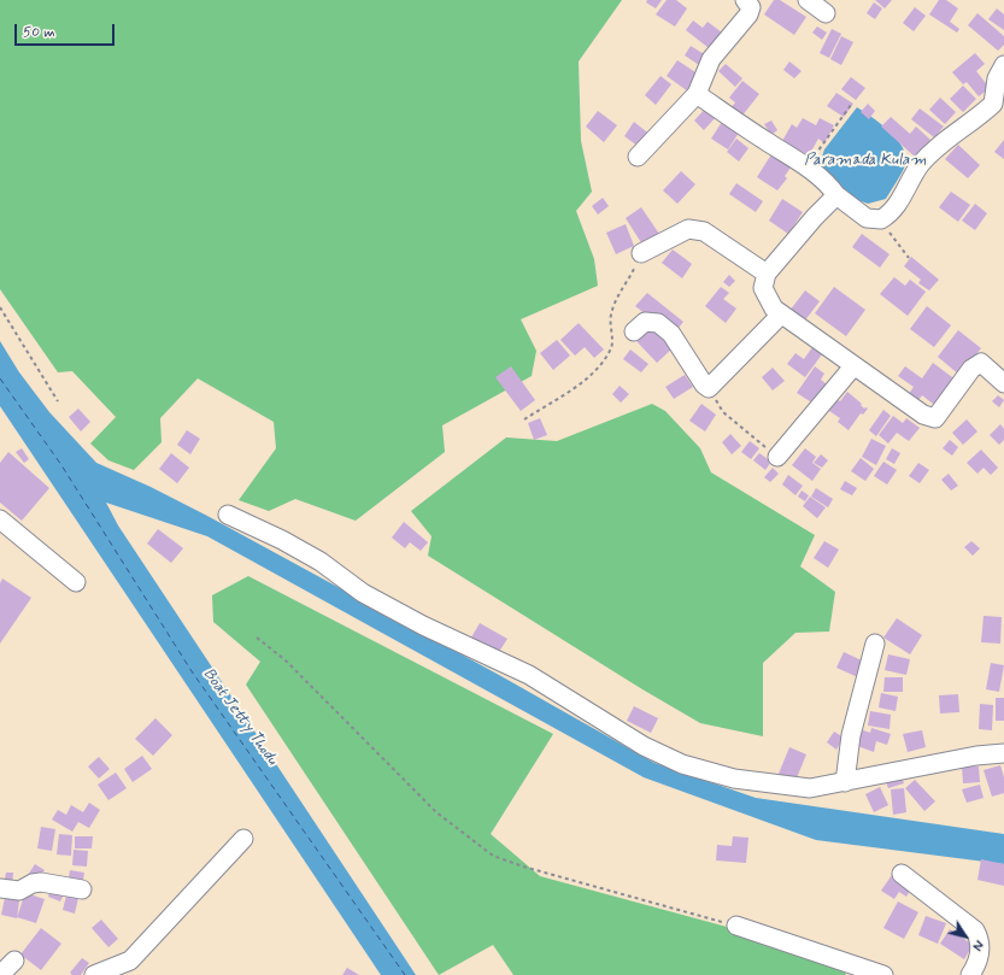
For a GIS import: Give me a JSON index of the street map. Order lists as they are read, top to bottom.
{
  "water": ["Paramada Kulam", "Boat Jetty Thodu"],
  "scale_bar": "50 m",
  "north": "bottom right"
}
